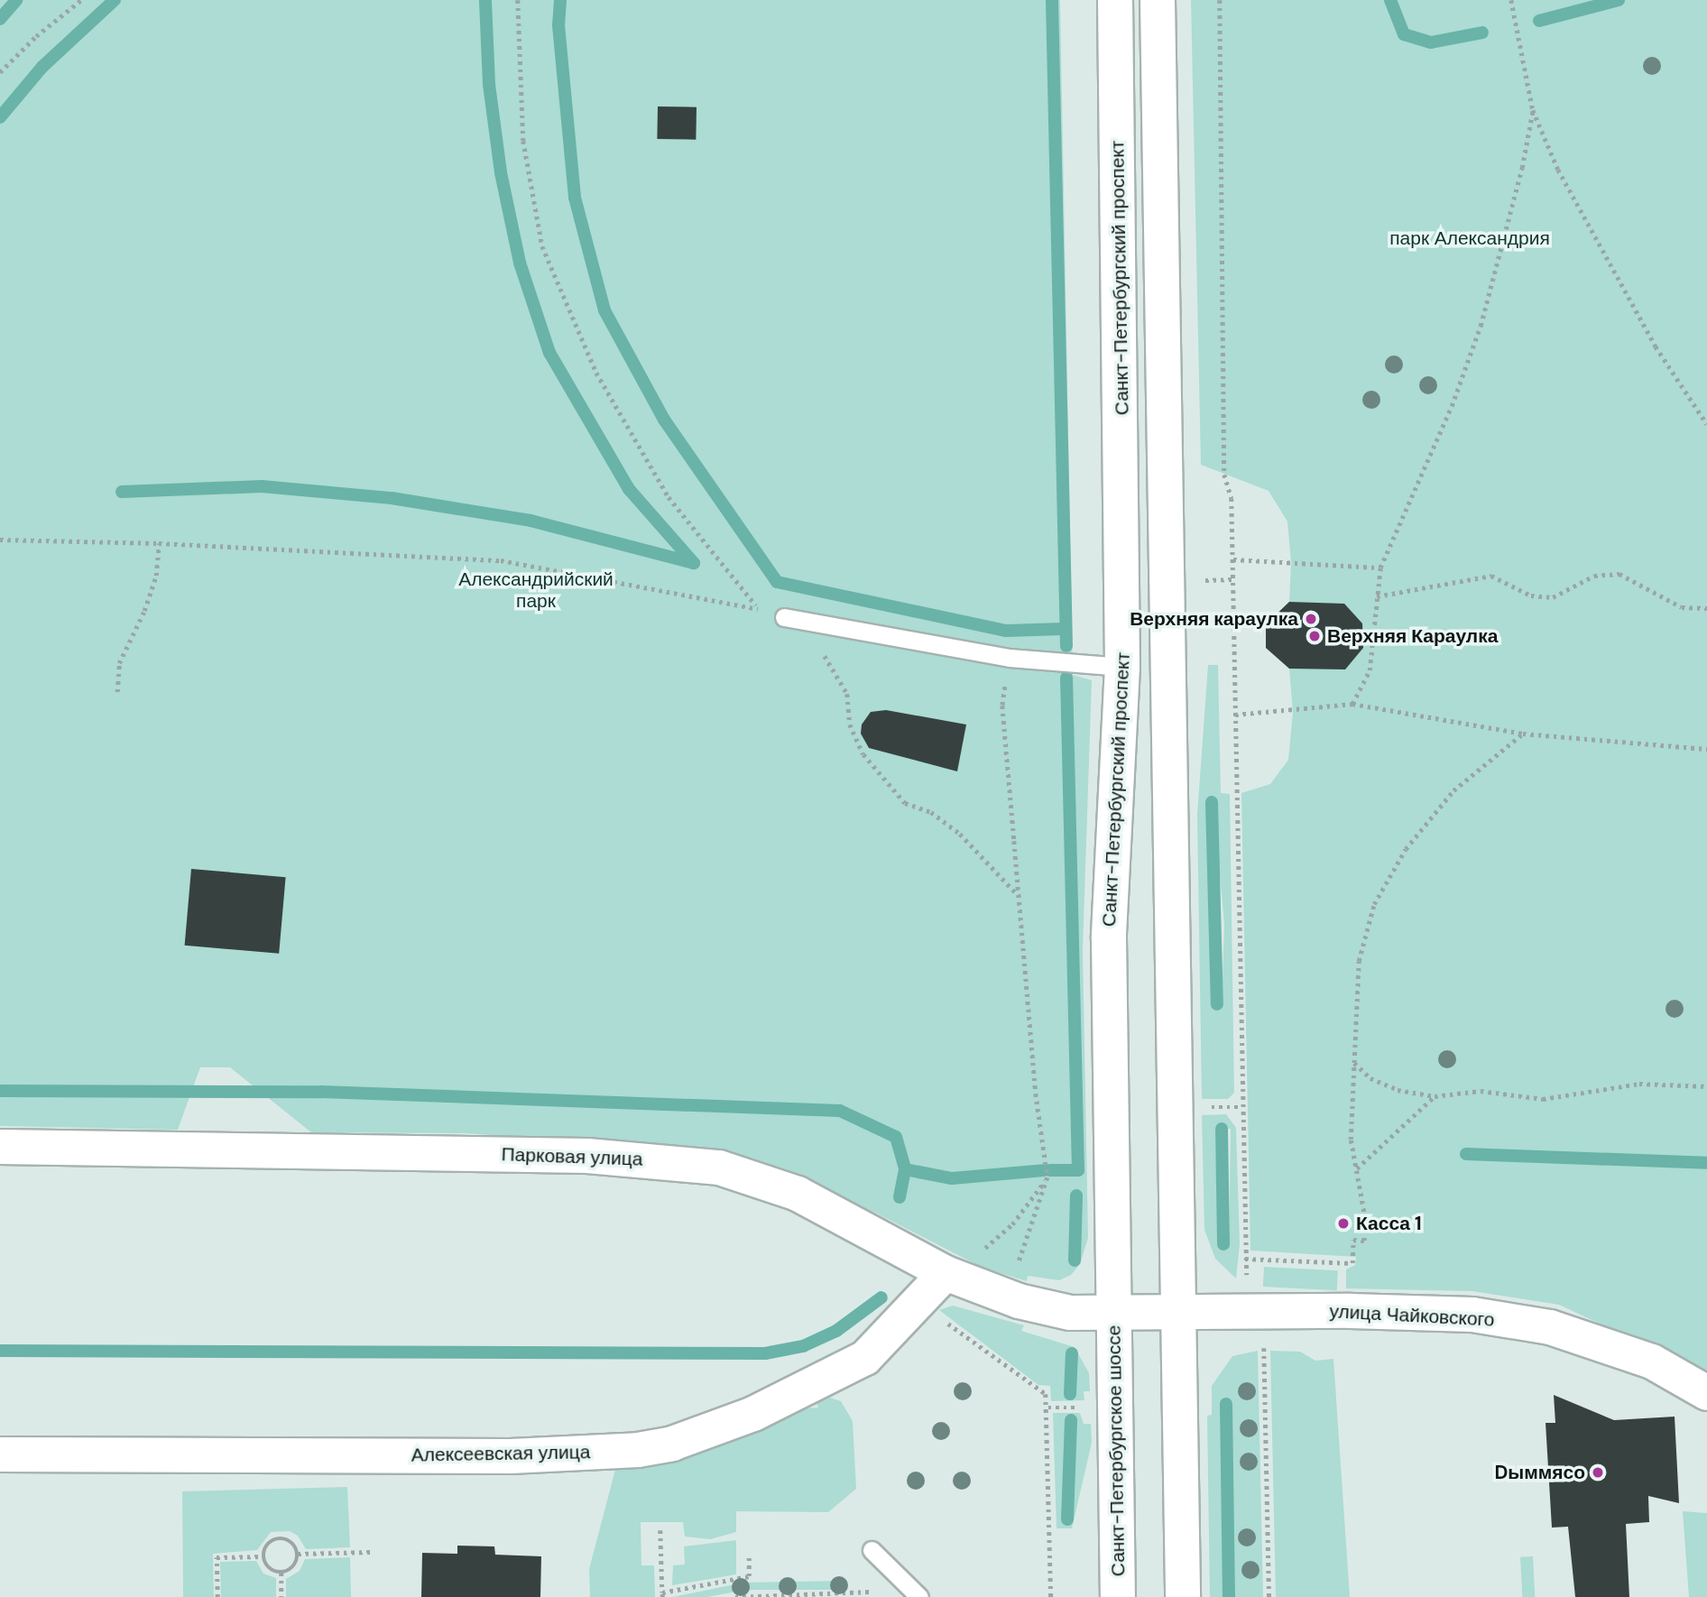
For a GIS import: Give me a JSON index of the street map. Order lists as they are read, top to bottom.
{
  "streets": {
    "main road": [
      "Санкт-Петербургский проспект",
      "Парковая улица",
      "улица Чайковского",
      "Санкт-Петербургское шоссе",
      "Алексеевская улица"
    ]
  },
  "crossings": [
    ["Санкт-Петербургский проспект", "Парковая улица"],
    ["Санкт-Петербургский проспект", "Санкт-Петербургское шоссе"],
    ["Парковая улица", "Санкт-Петербургское шоссе"],
    ["Парковая улица", "Алексеевская улица"],
    ["улица Чайковского", "Санкт-Петербургское шоссе"]
  ],
  "parks": ["парк Александрия", "Александрийский парк"],
  "places": [
    "Верхняя караулка",
    "Верхняя Караулка",
    "Касса 1",
    "Dыммясо"
  ]
}
